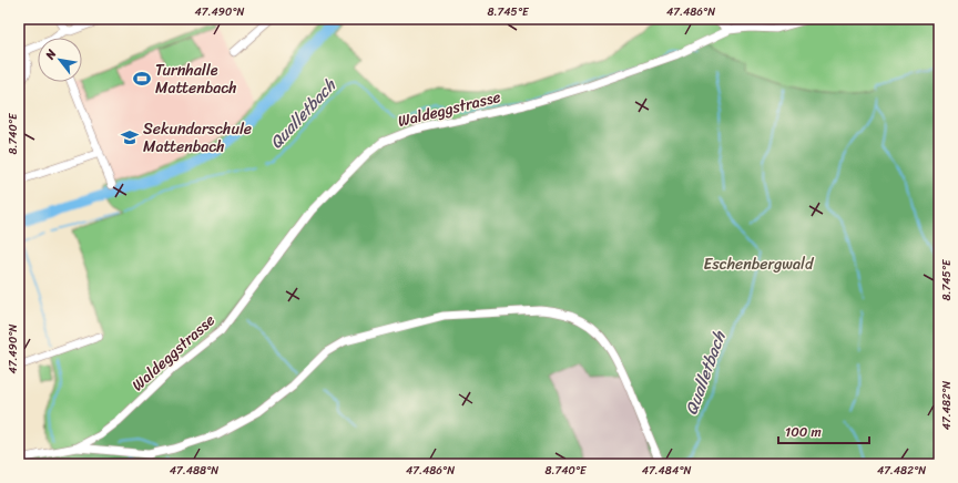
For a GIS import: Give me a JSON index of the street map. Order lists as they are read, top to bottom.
{
  "streets": {
    "street": ["Waldeggstrasse"]
  },
  "water": ["Qualletbach"],
  "parks": ["Eschenbergwald"],
  "places": {
    "sports": ["Turnhalle Mattenbach"],
    "school or university": ["Sekundarschule Mattenbach"]
  },
  "scale_bar": "100 m",
  "north": "top left",
  "coordinates": [
    "47.490°N",
    "8.745°E",
    "47.486°N",
    "8.740°E",
    "47.482°N",
    "47.488°N",
    "47.484°N"
  ]
}
